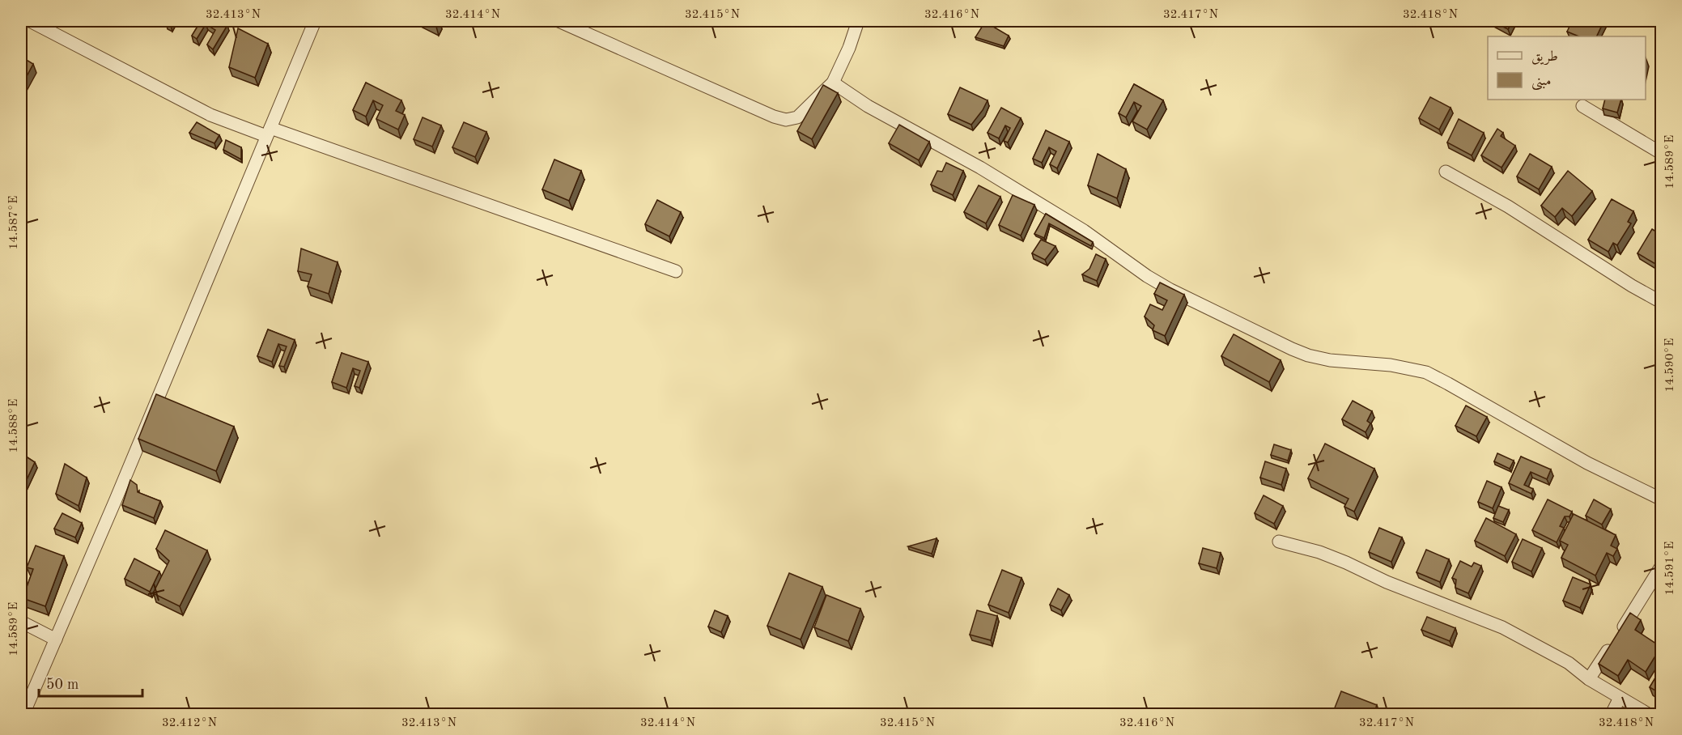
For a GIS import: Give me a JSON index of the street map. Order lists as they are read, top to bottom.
{
  "legend": ["طريق", "مبنى"],
  "scale_bar": "50 m",
  "coordinates": [
    "32.413°N",
    "32.414°N",
    "32.415°N",
    "32.416°N",
    "32.417°N",
    "32.418°N",
    "14.589°E",
    "14.587°E",
    "14.590°E",
    "14.588°E",
    "14.591°E",
    "32.412°N"
  ]
}
